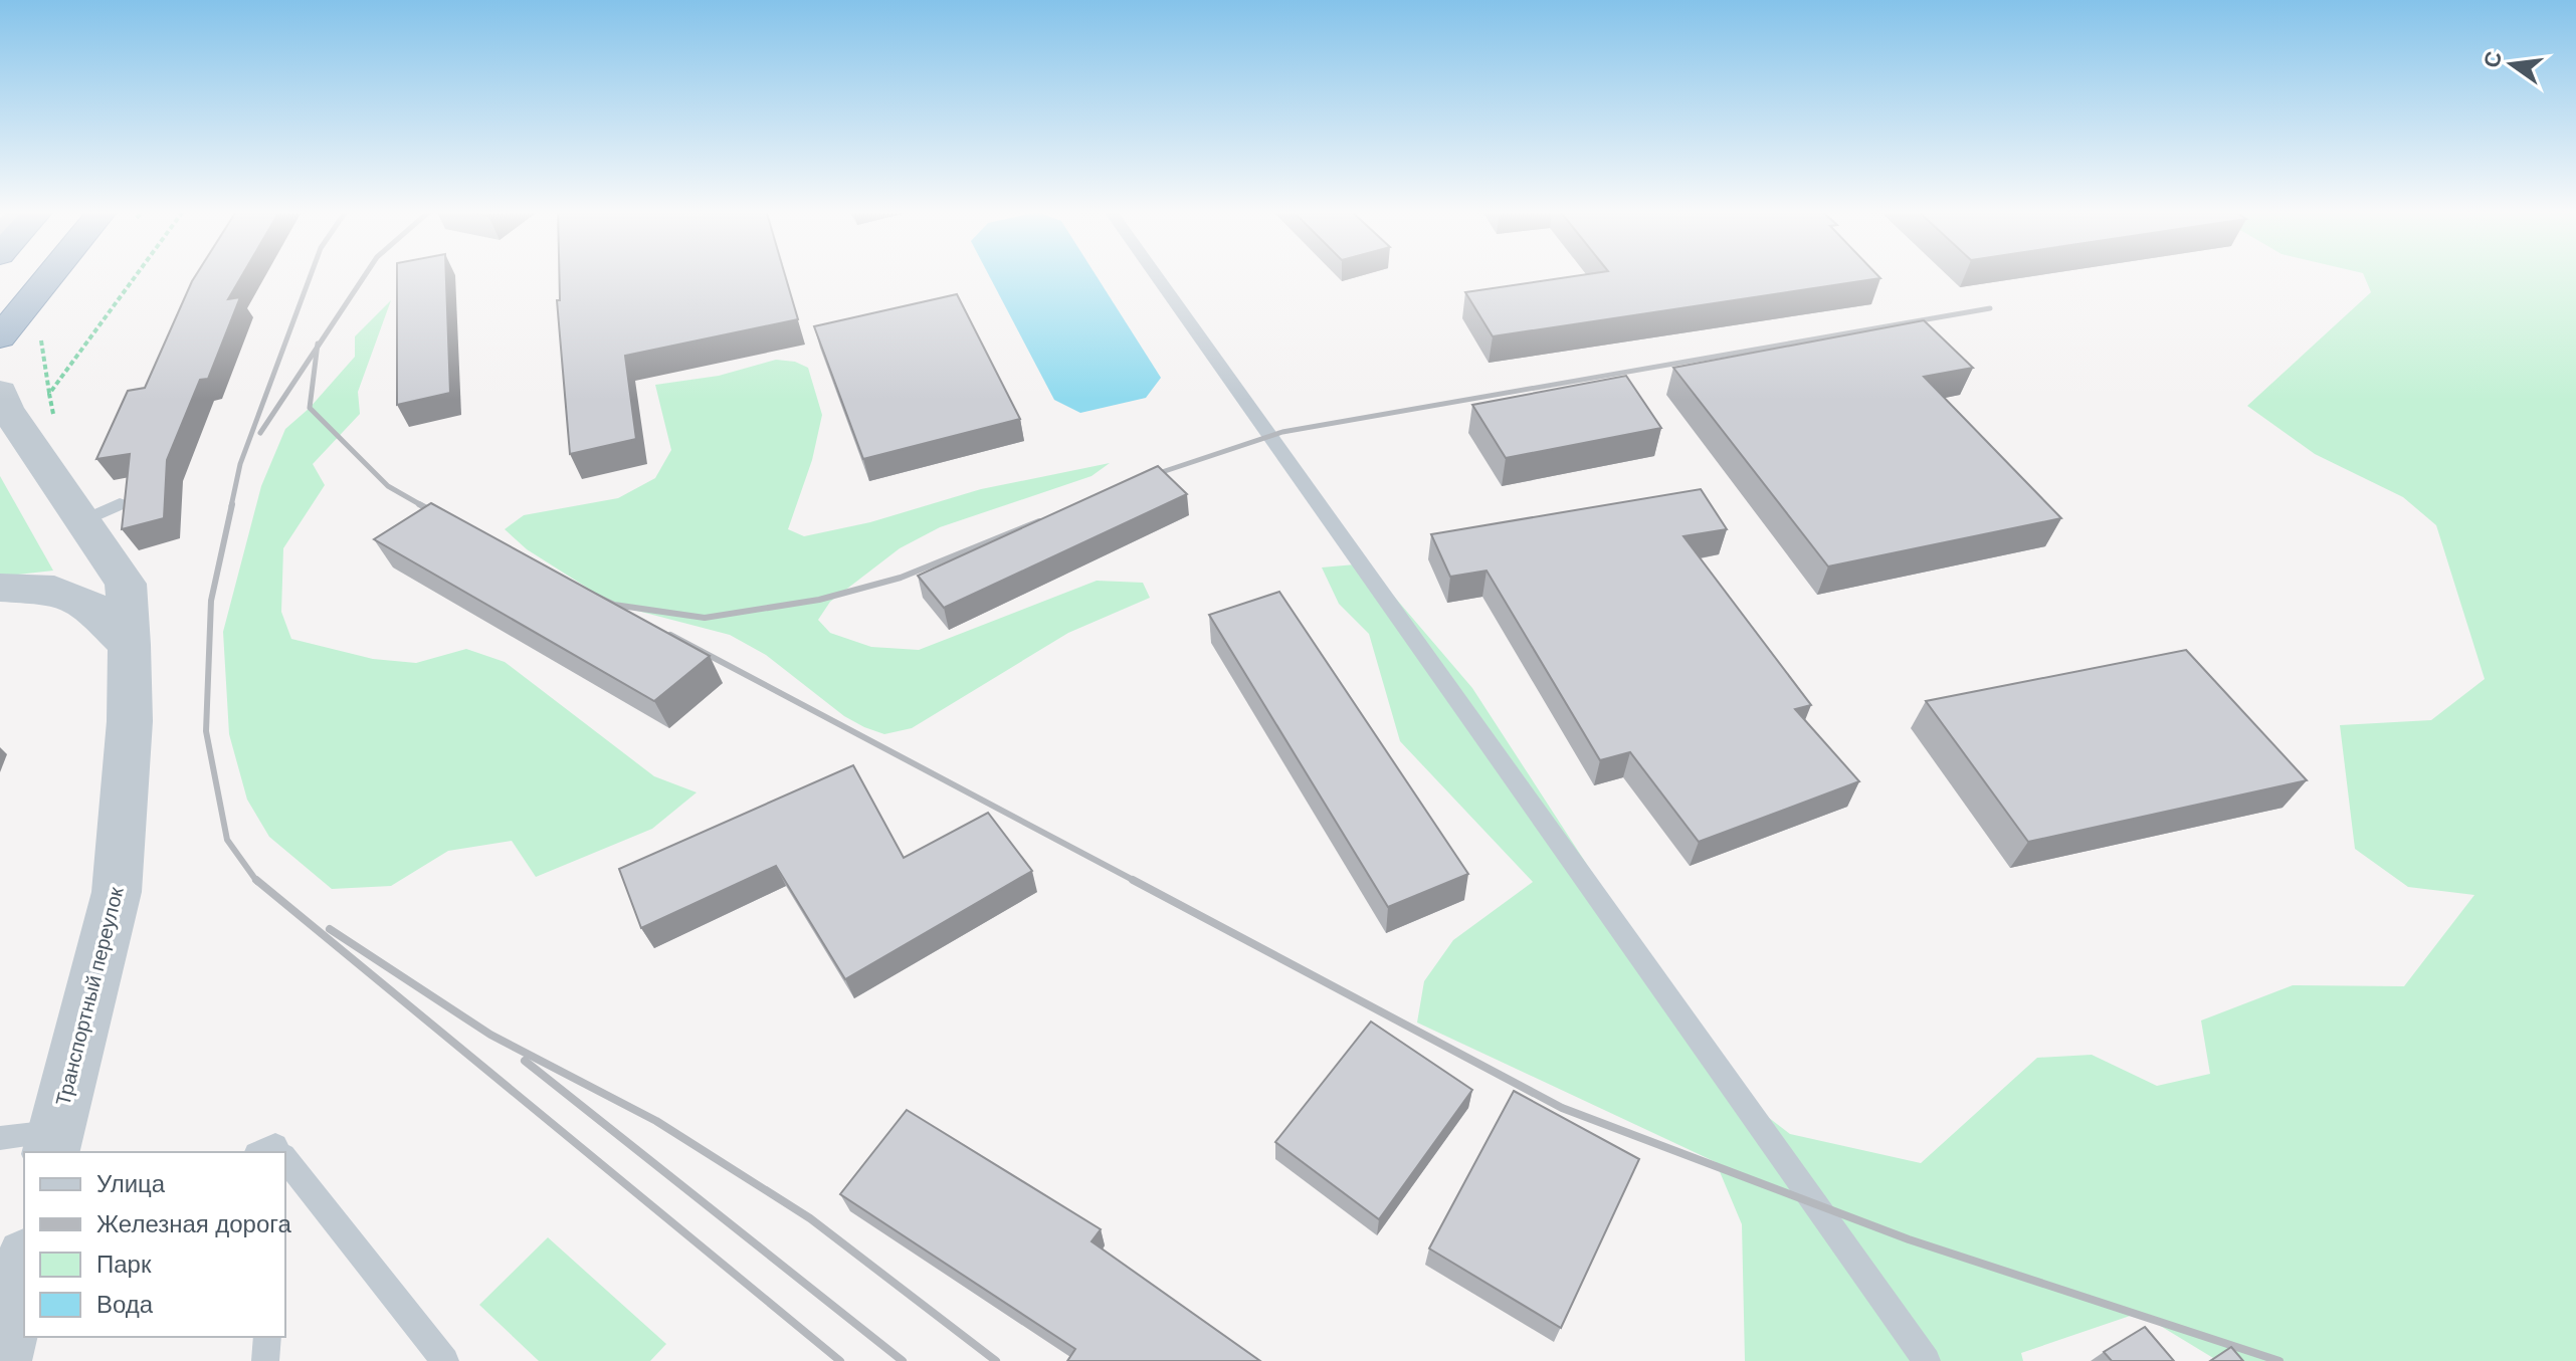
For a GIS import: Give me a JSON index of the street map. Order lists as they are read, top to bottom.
{
  "streets": {
    "street": ["Транспортный переулок"]
  },
  "legend": [
    "Улица",
    "Железная дорога",
    "Парк",
    "Вода"
  ],
  "north": "left"
}
